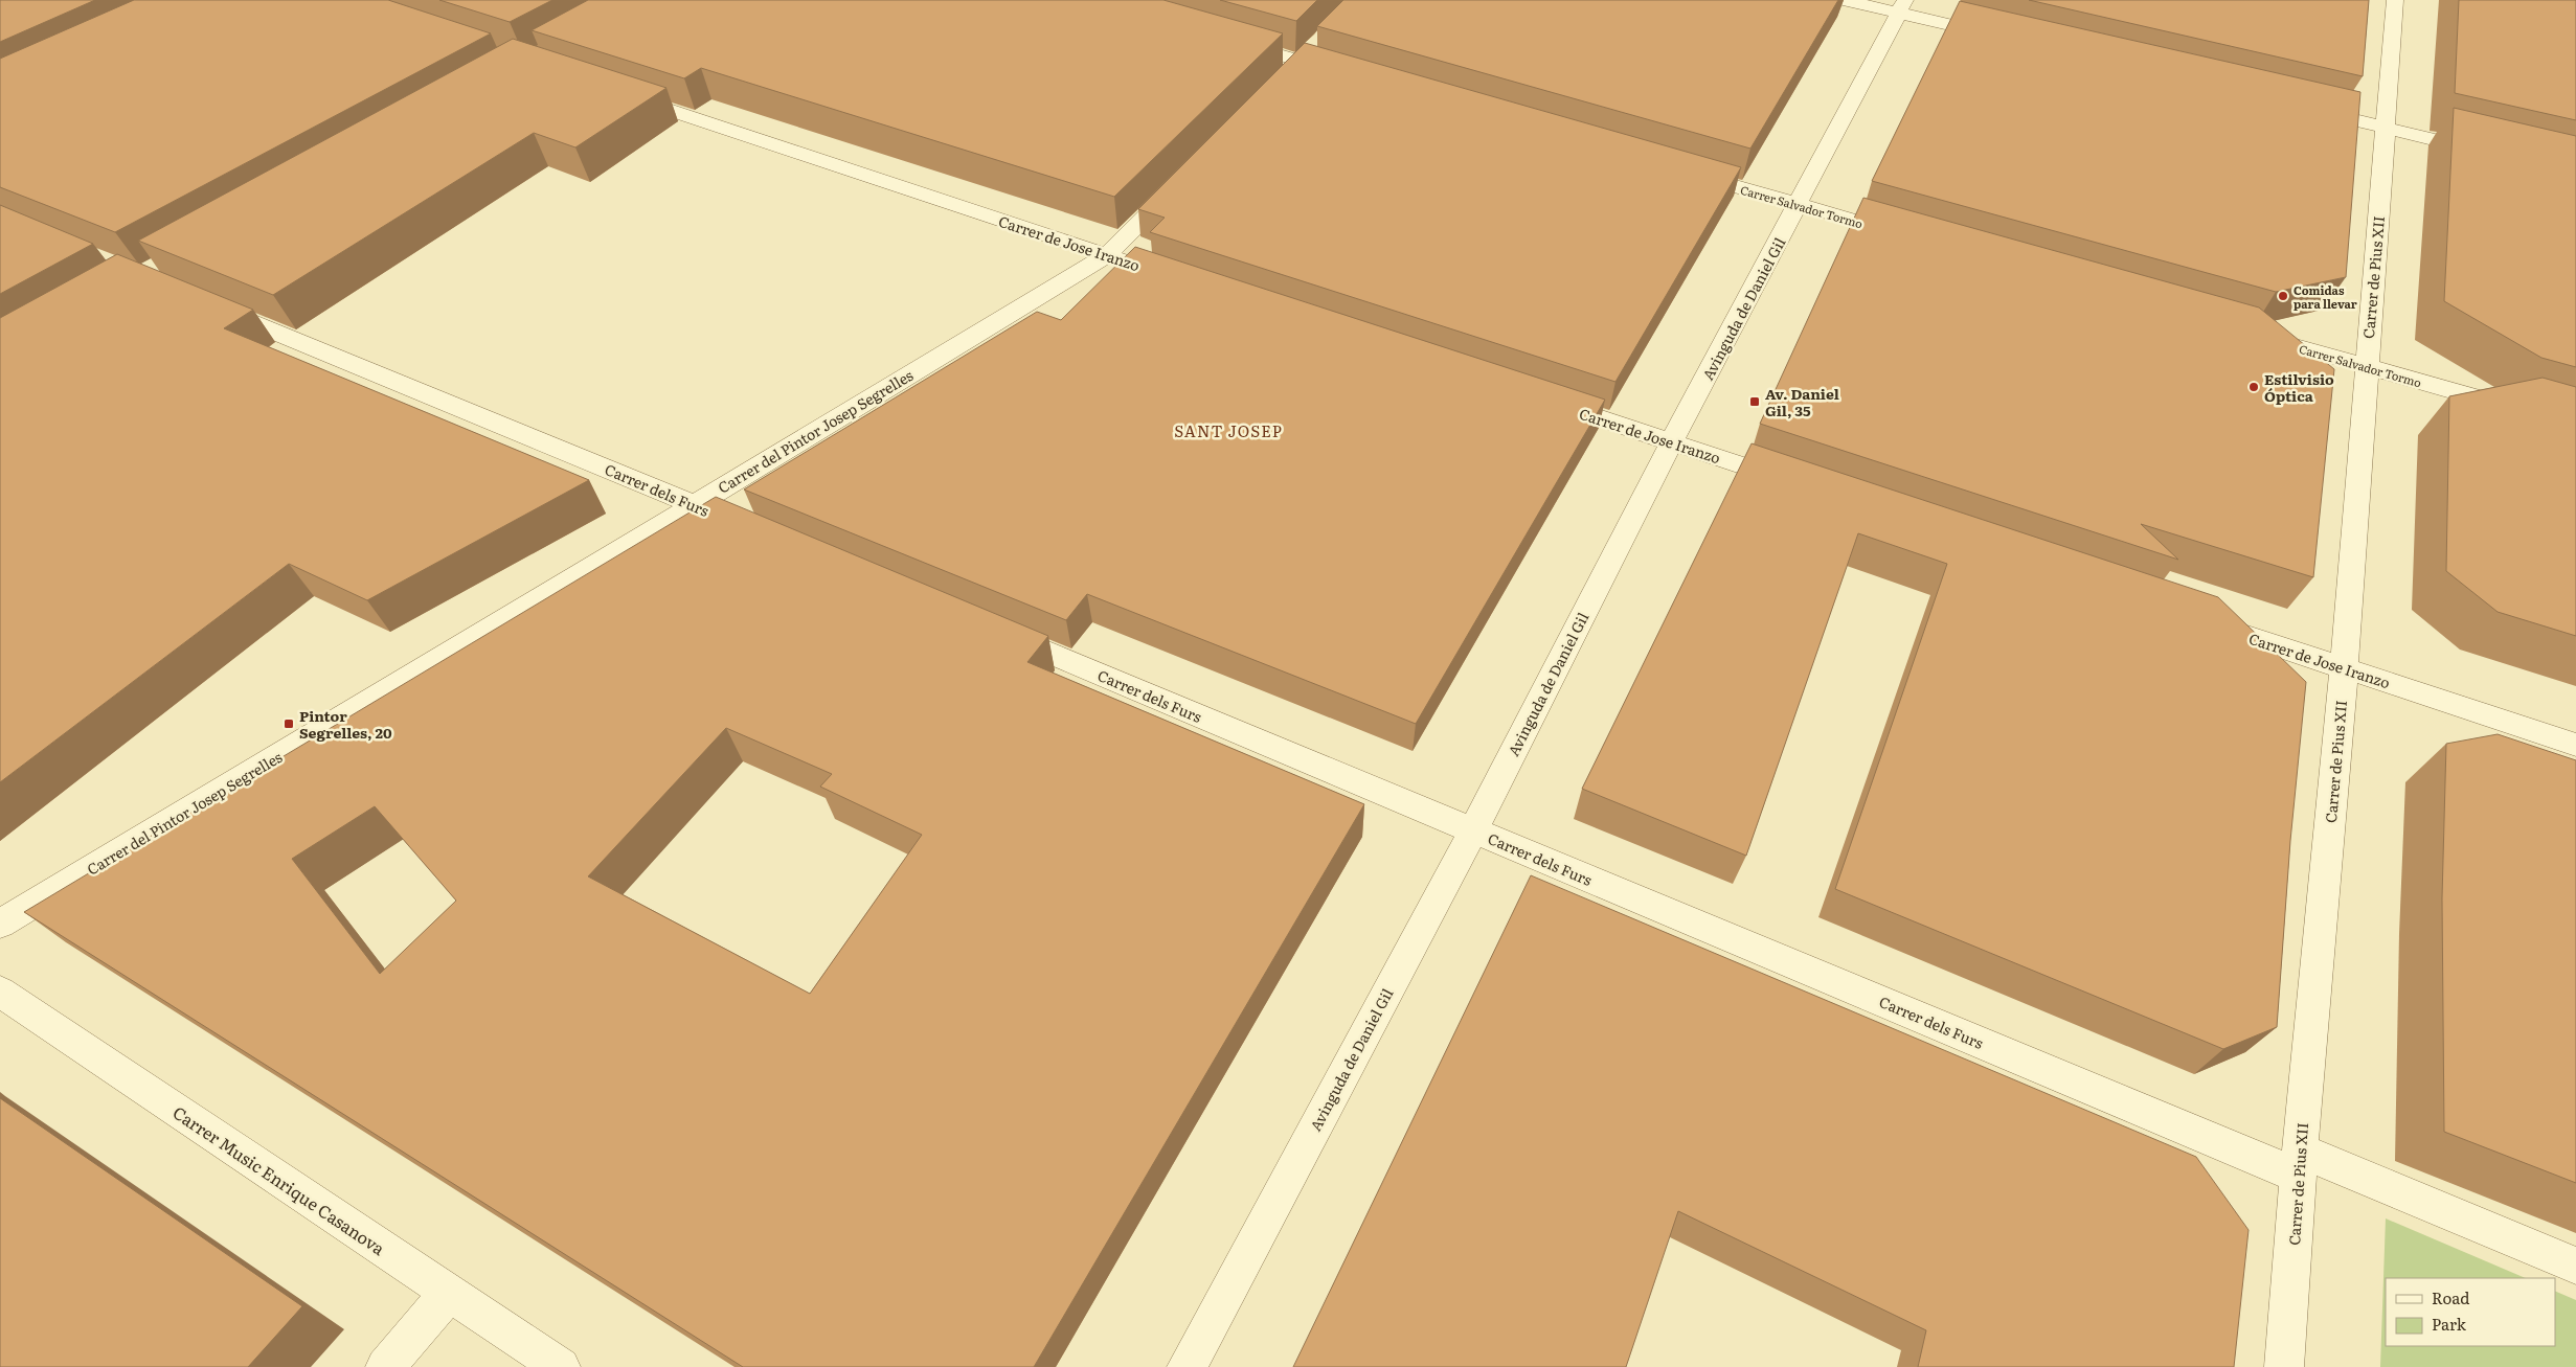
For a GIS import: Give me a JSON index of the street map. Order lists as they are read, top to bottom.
{
  "streets": {
    "street": [
      "Carrer Salvador Tormo",
      "Carrer de Jose Iranzo",
      "Carrer de Pius XII",
      "Avinguda de Daniel Gil",
      "Carrer del Pintor Josep Segrelles",
      "Carrer dels Furs",
      "Carrer Music Enrique Casanova"
    ]
  },
  "crossings": [
    ["Carrer Salvador Tormo", "Carrer de Pius XII"],
    ["Carrer Salvador Tormo", "Avinguda de Daniel Gil"],
    ["Carrer de Jose Iranzo", "Carrer de Pius XII"],
    ["Carrer de Jose Iranzo", "Avinguda de Daniel Gil"],
    ["Carrer de Jose Iranzo", "Carrer del Pintor Josep Segrelles"],
    ["Carrer de Pius XII", "Carrer dels Furs"],
    ["Avinguda de Daniel Gil", "Carrer dels Furs"],
    ["Carrer del Pintor Josep Segrelles", "Carrer dels Furs"]
  ],
  "districts": ["SANT JOSEP"],
  "places": {
    "other": ["Comidas para llevar", "Estilvisio Óptica"],
    "transit": ["Av. Daniel Gil, 35", "Pintor Segrelles, 20"]
  },
  "legend": ["Road", "Park"]
}
